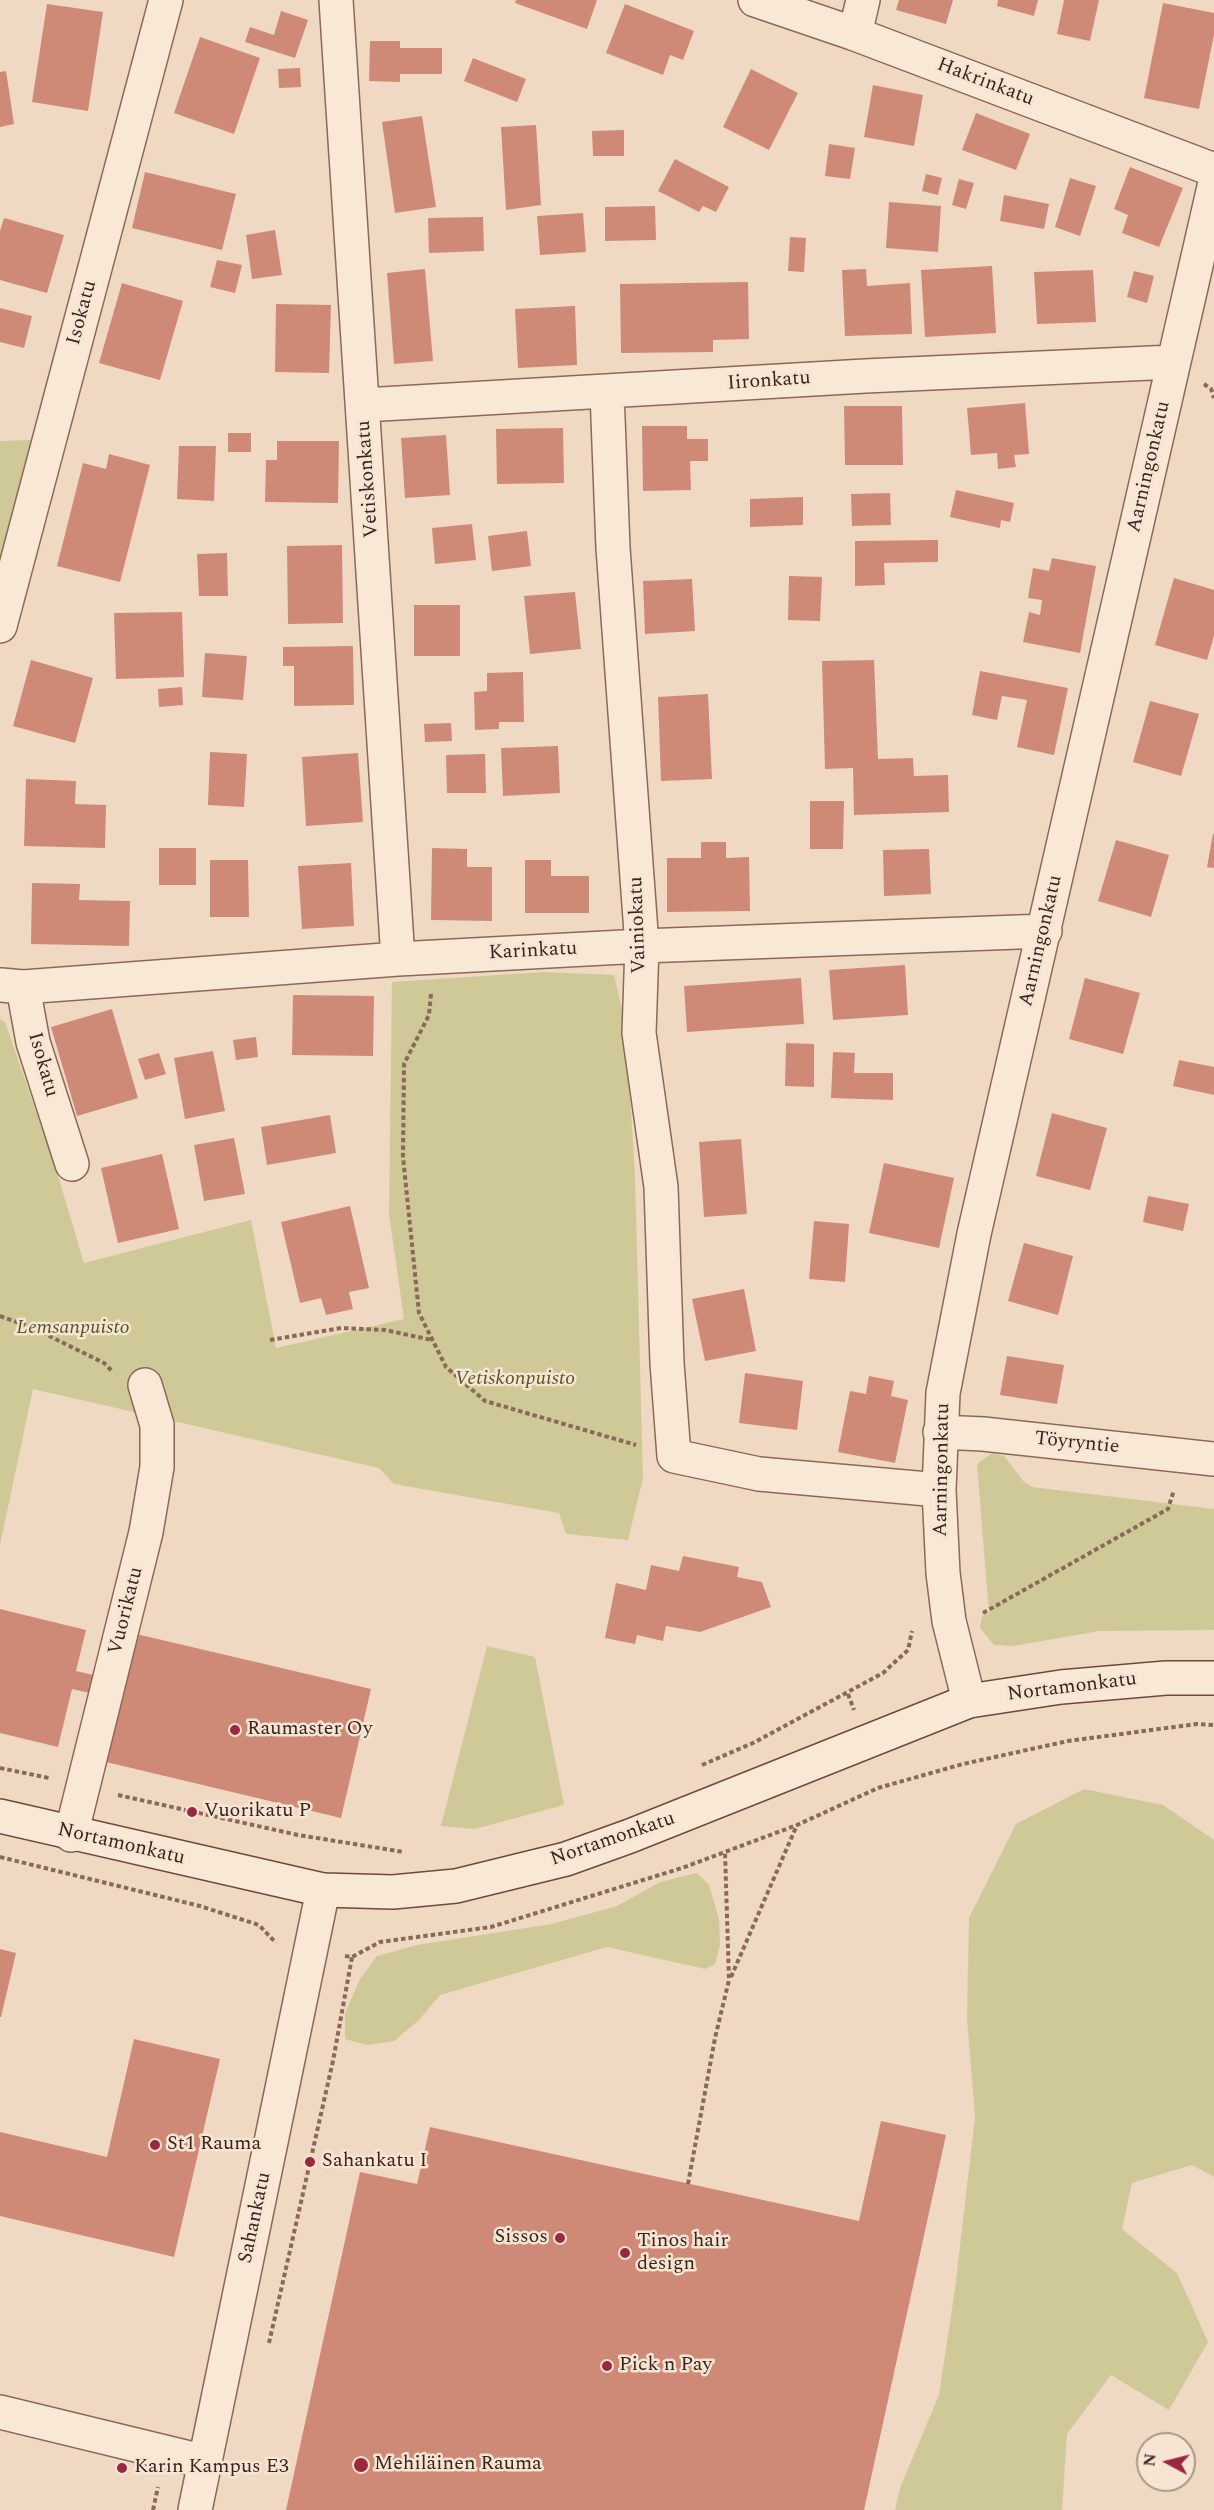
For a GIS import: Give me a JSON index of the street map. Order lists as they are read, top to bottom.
{
  "streets": {
    "street": [
      "Hakrinkatu",
      "Isokatu",
      "Iironkatu",
      "Aarningonkatu",
      "Vetiskonkatu",
      "Vainiokatu",
      "Karinkatu",
      "Töyryntie",
      "Vuorikatu",
      "Nortamonkatu",
      "Sahankatu"
    ]
  },
  "crossings": [
    ["Isokatu", "Karinkatu"],
    ["Iironkatu", "Aarningonkatu"],
    ["Iironkatu", "Vetiskonkatu"],
    ["Iironkatu", "Vainiokatu"],
    ["Aarningonkatu", "Karinkatu"],
    ["Aarningonkatu", "Töyryntie"],
    ["Aarningonkatu", "Nortamonkatu"],
    ["Vetiskonkatu", "Karinkatu"],
    ["Vainiokatu", "Karinkatu"],
    ["Vuorikatu", "Nortamonkatu"],
    ["Nortamonkatu", "Sahankatu"]
  ],
  "parks": ["Lemsanpuisto", "Vetiskonpuisto"],
  "places": [
    "Raumaster Oy",
    "Vuorikatu P",
    "St1 Rauma",
    "Sahankatu I",
    "Sissos",
    "Tinos hair design",
    "Pick n Pay",
    "Mehiläinen Rauma",
    "Karin Kampus E3"
  ],
  "north": "left"
}
